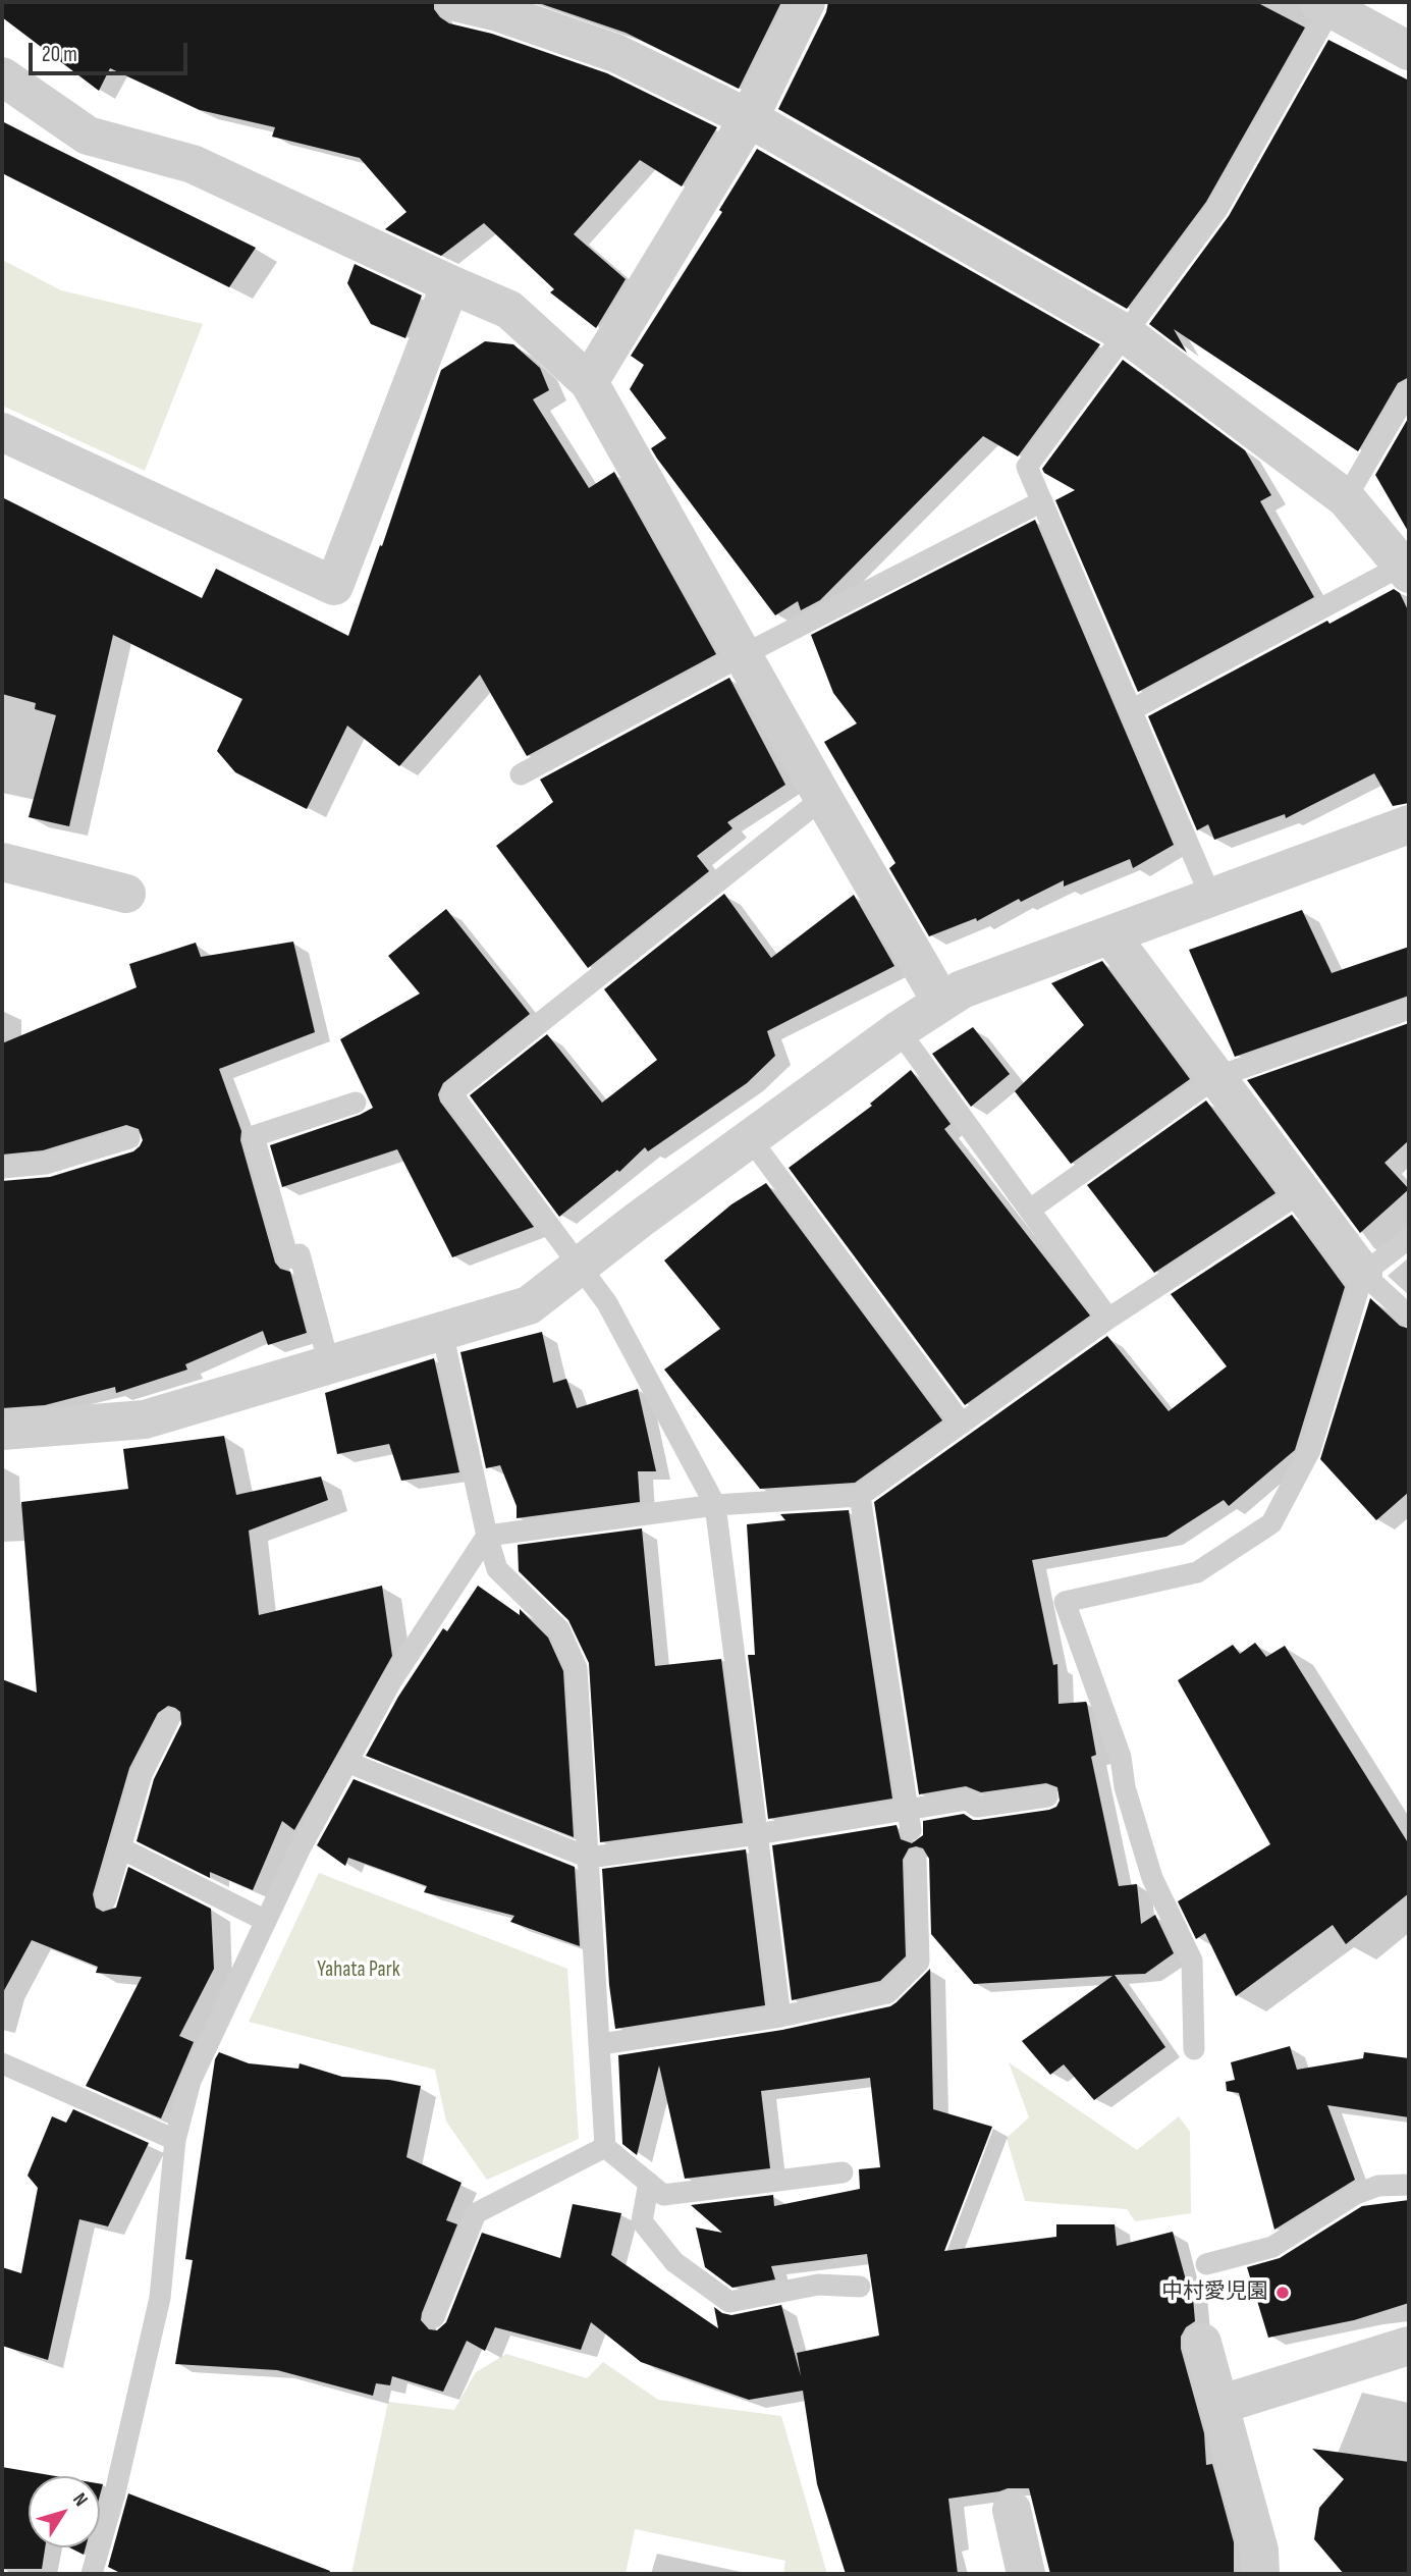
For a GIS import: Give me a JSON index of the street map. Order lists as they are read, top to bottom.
{
  "parks": ["Yahata Park"],
  "places": ["中村愛児園"],
  "scale_bar": "20 m",
  "north": "top right"
}
